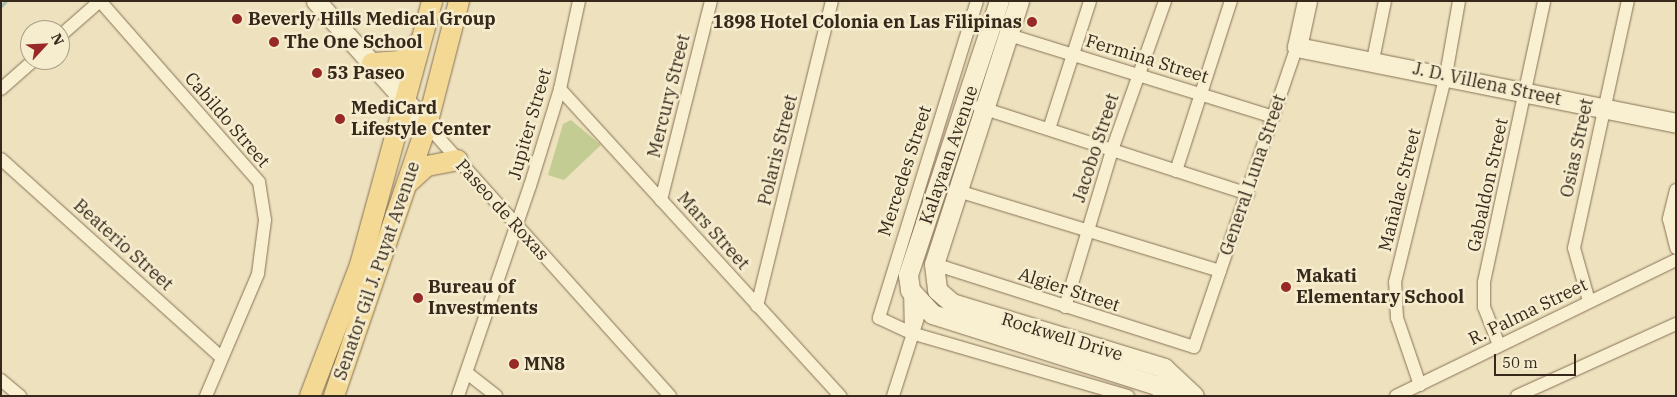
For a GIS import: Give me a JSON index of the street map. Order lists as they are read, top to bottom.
{
  "streets": {
    "main road": [
      "J. D. Villena Street",
      "Kalayaan Avenue",
      "General Luna Street",
      "Paseo de Roxas",
      "Senator Gil J. Puyat Avenue",
      "Rockwell Drive"
    ],
    "street": [
      "Fermina Street",
      "Mercury Street",
      "Cabildo Street",
      "Jupiter Street",
      "Jacobo Street",
      "Osias Street",
      "Polaris Street",
      "Mercedes Street",
      "Gabaldon Street",
      "Mañalac Street",
      "Mars Street",
      "Beaterio Street",
      "Algier Street",
      "R. Palma Street"
    ]
  },
  "crossings": [
    ["Fermina Street", "Jacobo Street"],
    ["Fermina Street", "Kalayaan Avenue"],
    ["Fermina Street", "General Luna Street"],
    ["J. D. Villena Street", "Osias Street"],
    ["J. D. Villena Street", "General Luna Street"],
    ["J. D. Villena Street", "Gabaldon Street"],
    ["J. D. Villena Street", "Mañalac Street"],
    ["Mercury Street", "Mars Street"],
    ["Cabildo Street", "Beaterio Street"],
    ["Jupiter Street", "Paseo de Roxas"],
    ["Jupiter Street", "Mars Street"],
    ["Jacobo Street", "Algier Street"],
    ["Osias Street", "R. Palma Street"],
    ["Polaris Street", "Mars Street"],
    ["Kalayaan Avenue", "Algier Street"],
    ["Kalayaan Avenue", "Rockwell Drive"],
    ["General Luna Street", "Algier Street"],
    ["Gabaldon Street", "R. Palma Street"],
    ["Mañalac Street", "R. Palma Street"],
    ["Paseo de Roxas", "Senator Gil J. Puyat Avenue"],
    ["Algier Street", "Rockwell Drive"]
  ],
  "places": [
    "Beverly Hills Medical Group",
    "1898 Hotel Colonia en Las Filipinas",
    "The One School",
    "53 Paseo",
    "MediCard Lifestyle Center",
    "Makati Elementary School",
    "Bureau of Investments",
    "MN8"
  ],
  "scale_bar": "50 m",
  "north": "top right"
}
